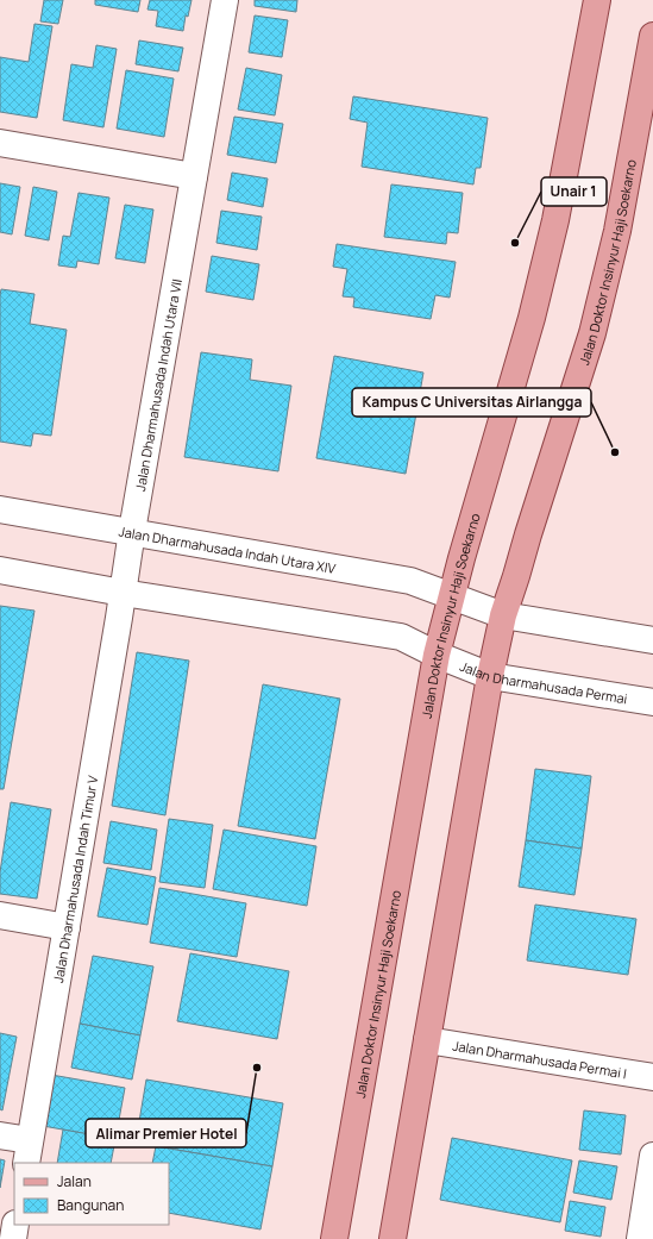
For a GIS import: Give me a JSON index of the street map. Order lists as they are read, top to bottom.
{
  "streets": {
    "main road": ["Jalan Doktor Insinyur Haji Soekarno"],
    "street": [
      "Jalan Dharmahusada Indah Utara VII",
      "Jalan Dharmahusada Indah Utara XIV",
      "Jalan Dharmahusada Permai",
      "Jalan Dharmahusada Indah Timur V",
      "Jalan Dharmahusada Permai I"
    ]
  },
  "crossings": [
    ["Jalan Doktor Insinyur Haji Soekarno", "Jalan Dharmahusada Indah Utara XIV"],
    ["Jalan Doktor Insinyur Haji Soekarno", "Jalan Dharmahusada Permai"],
    ["Jalan Doktor Insinyur Haji Soekarno", "Jalan Dharmahusada Permai I"],
    ["Jalan Dharmahusada Indah Utara VII", "Jalan Dharmahusada Indah Utara XIV"],
    ["Jalan Dharmahusada Indah Utara VII", "Jalan Dharmahusada Indah Timur V"]
  ],
  "places": ["Unair 1", "Kampus C Universitas Airlangga", "Alimar Premier Hotel"],
  "legend": ["Jalan", "Bangunan"]
}
